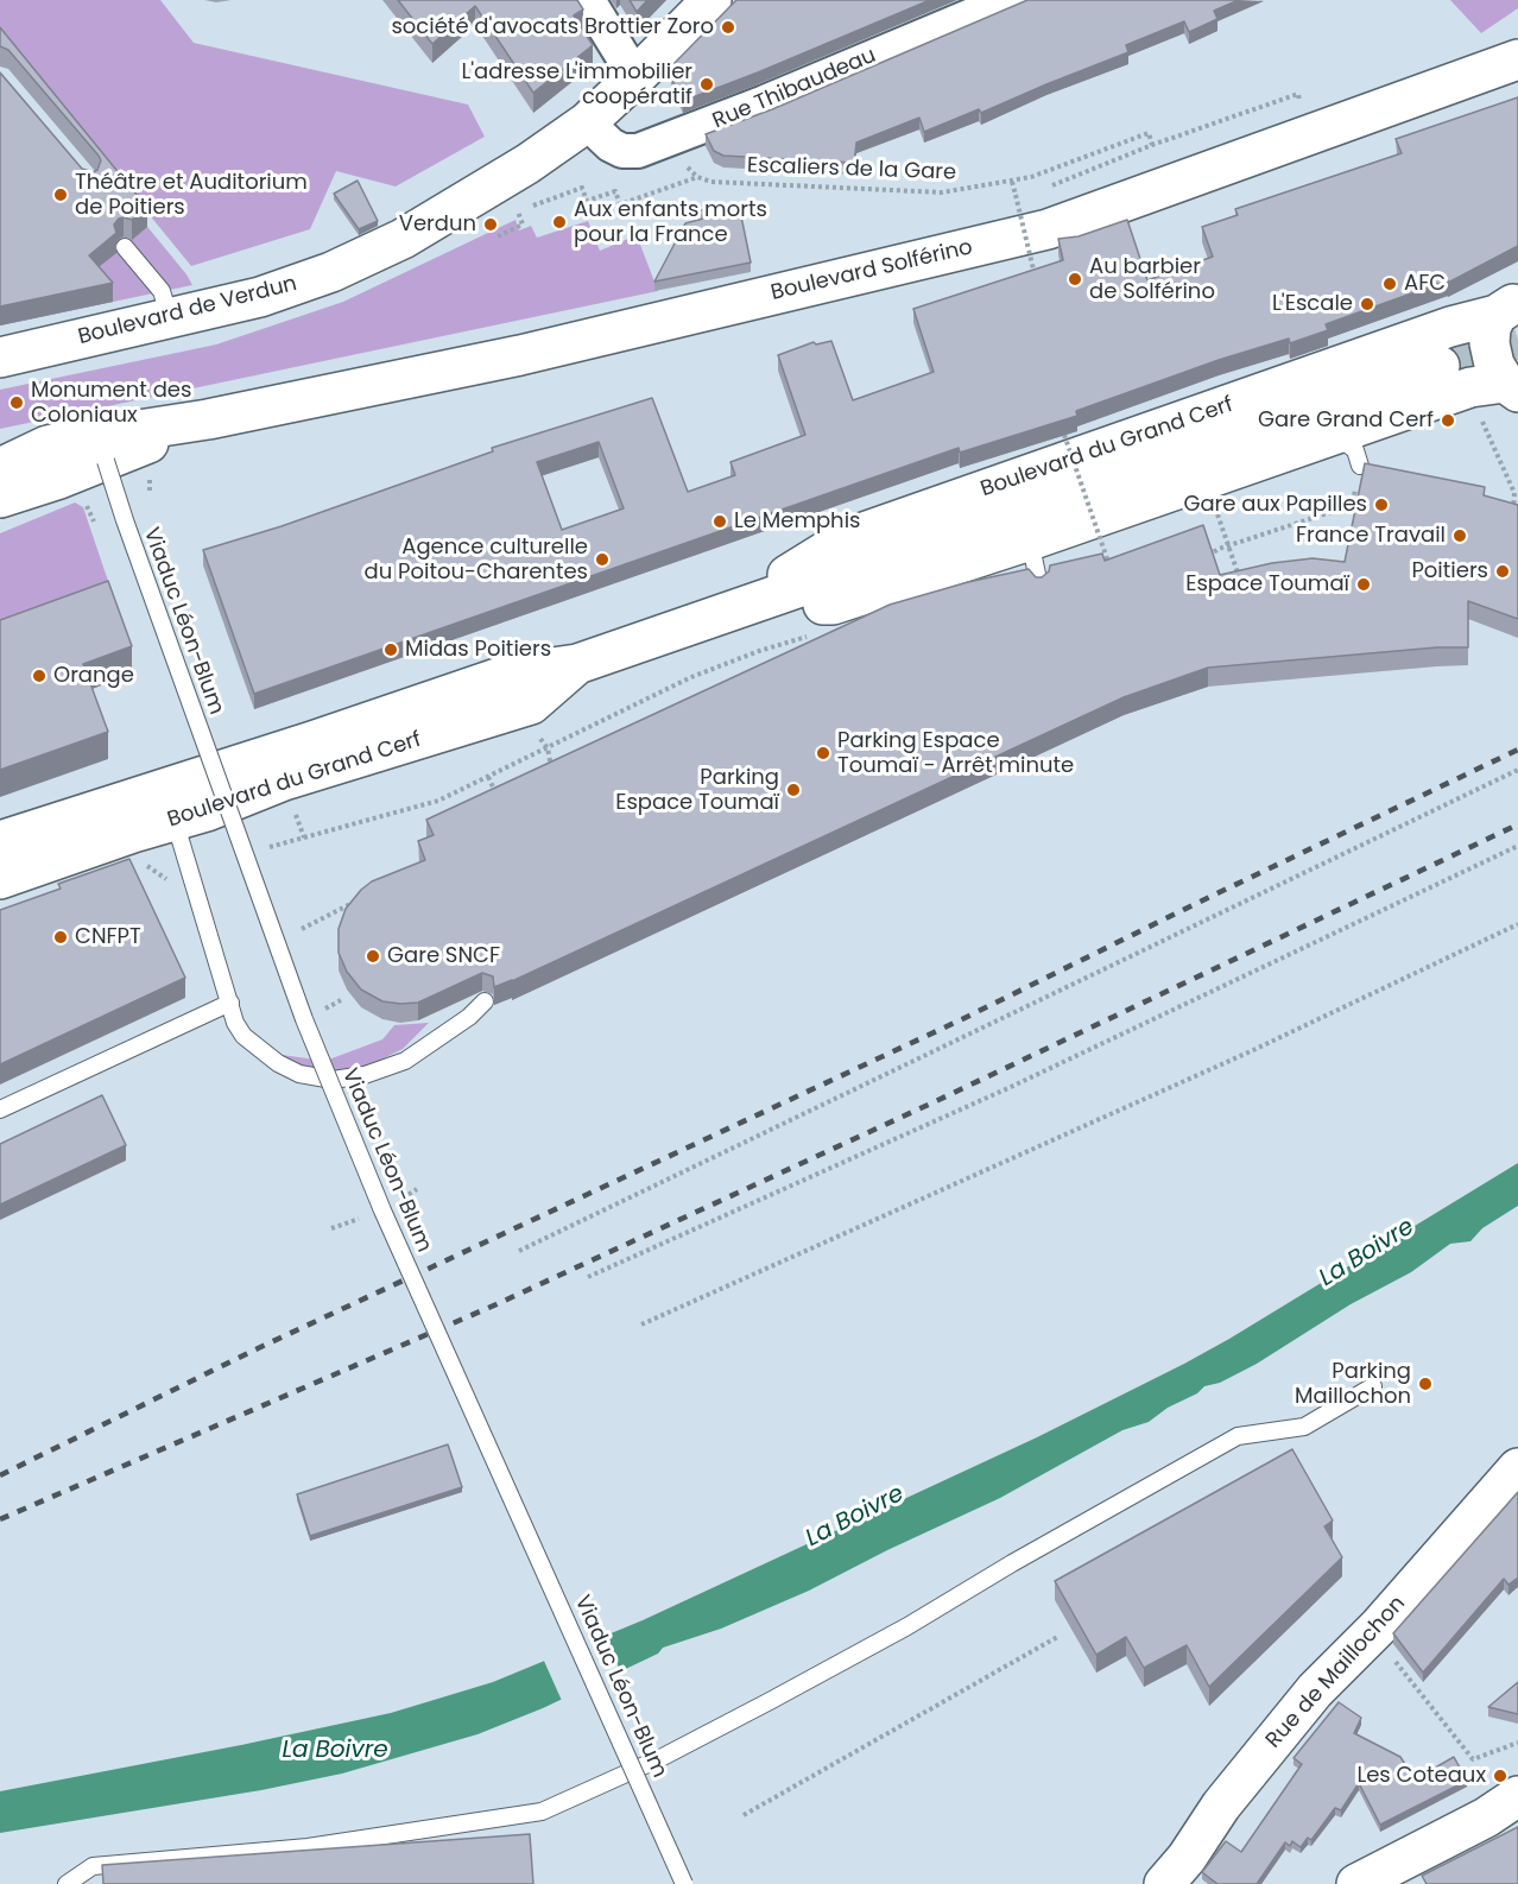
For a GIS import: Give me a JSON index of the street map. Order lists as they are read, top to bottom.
{
  "streets": {
    "street": [
      "Rue Thibaudeau",
      "Boulevard Solférino",
      "Boulevard de Verdun",
      "Boulevard du Grand Cerf",
      "Rue de Maillochon"
    ],
    "lane": ["Viaduc Léon-Blum"],
    "path": ["Escaliers de la Gare"]
  },
  "crossings": [
    ["Rue Thibaudeau", "Boulevard de Verdun"],
    ["Boulevard Solférino", "Viaduc Léon-Blum"]
  ],
  "water": ["La Boivre"],
  "places": [
    "société d'avocats Brottier Zoro",
    "L'adresse L'immobilier coopératif",
    "Théâtre et Auditorium de Poitiers",
    "Aux enfants morts pour la France",
    "Verdun",
    "Au barbier de Solférino",
    "AFC",
    "L'Escale",
    "Monument des Coloniaux",
    "Gare Grand Cerf",
    "Gare aux Papilles",
    "Le Memphis",
    "France Travail",
    "Agence culturelle du Poitou-Charentes",
    "Poitiers",
    "Espace Toumaï",
    "Midas Poitiers",
    "Orange",
    "Parking Espace Toumaï - Arrêt minute",
    "Parking Espace Toumaï",
    "CNFPT",
    "Gare SNCF",
    "Parking Maillochon",
    "Les Coteaux"
  ]
}
